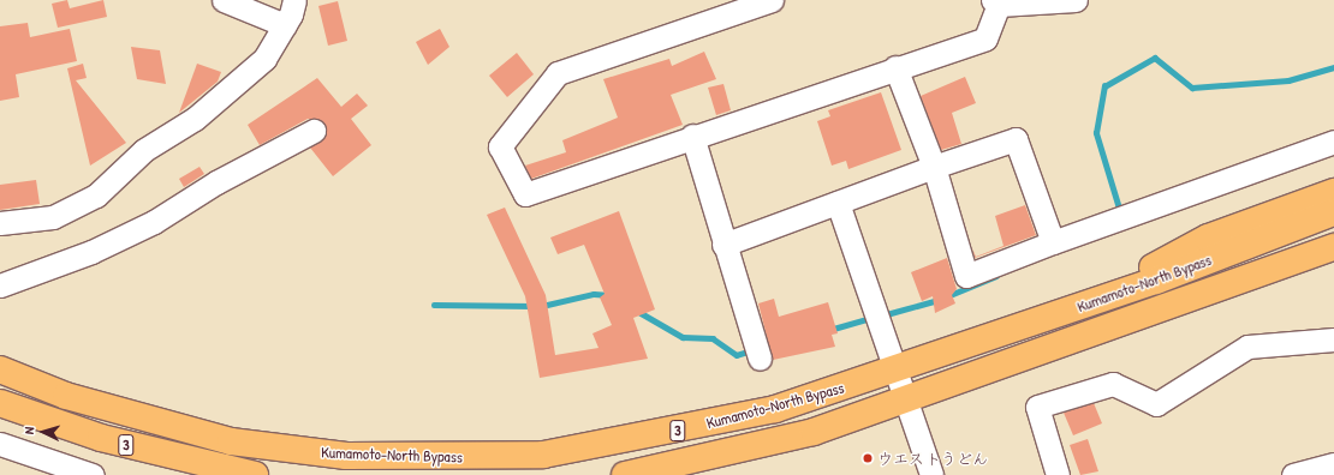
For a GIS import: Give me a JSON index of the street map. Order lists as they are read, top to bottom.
{
  "streets": {
    "highway": ["Kumamoto-North Bypass", "3"]
  },
  "places": ["ウエストうどん"],
  "north": "left"
}
